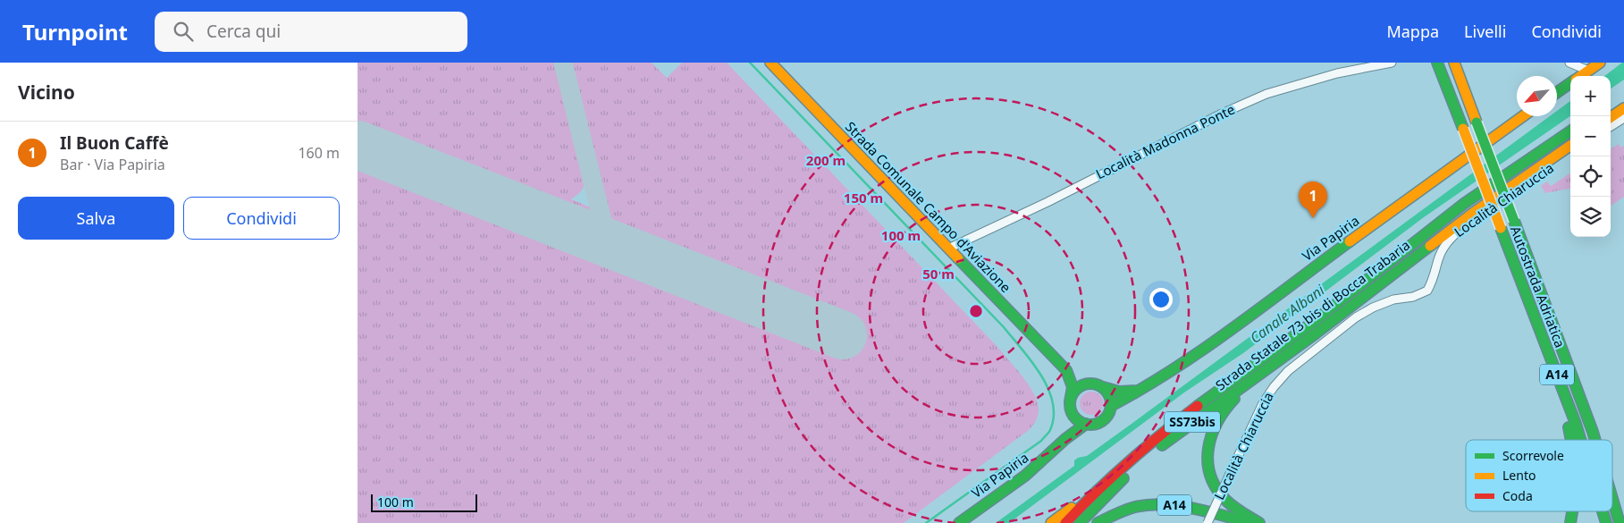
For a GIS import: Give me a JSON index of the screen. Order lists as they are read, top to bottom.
{
  "streets": {
    "main road": [
      "Strada Comunale Campo d'Aviazione",
      "Via Papiria",
      "Autostrada Adriatica",
      "Strada Statale 73 bis di Bocca Trabaria",
      "A14",
      "SS73bis"
    ],
    "street": ["Località Madonna Ponte", "Località Chiaruccia"]
  },
  "crossings": [
    ["Località Madonna Ponte", "Strada Comunale Campo d'Aviazione"],
    ["Strada Comunale Campo d'Aviazione", "Via Papiria"],
    ["Autostrada Adriatica", "A14"]
  ],
  "water": ["Canale Albani"],
  "legend": ["Scorrevole", "Lento", "Coda"],
  "scale_bar": "100 m",
  "north": "bottom left",
  "page": {
    "header": "Turnpoint",
    "search": "Cerca qui",
    "nav": ["Mappa", "Livelli", "Condividi"],
    "heading": "Vicino",
    "map_buttons": ["+", "−"],
    "list": [
      {
        "mark": "1",
        "name": "Il Buon Caffè",
        "note": "Bar · Via Papiria",
        "value": "160 m"
      }
    ],
    "pins": "1",
    "buttons": ["Salva", "Condividi"],
    "scale": "100 m"
  },
  "rings": [
    "200 m",
    "150 m",
    "100 m",
    "50 m"
  ]
}
